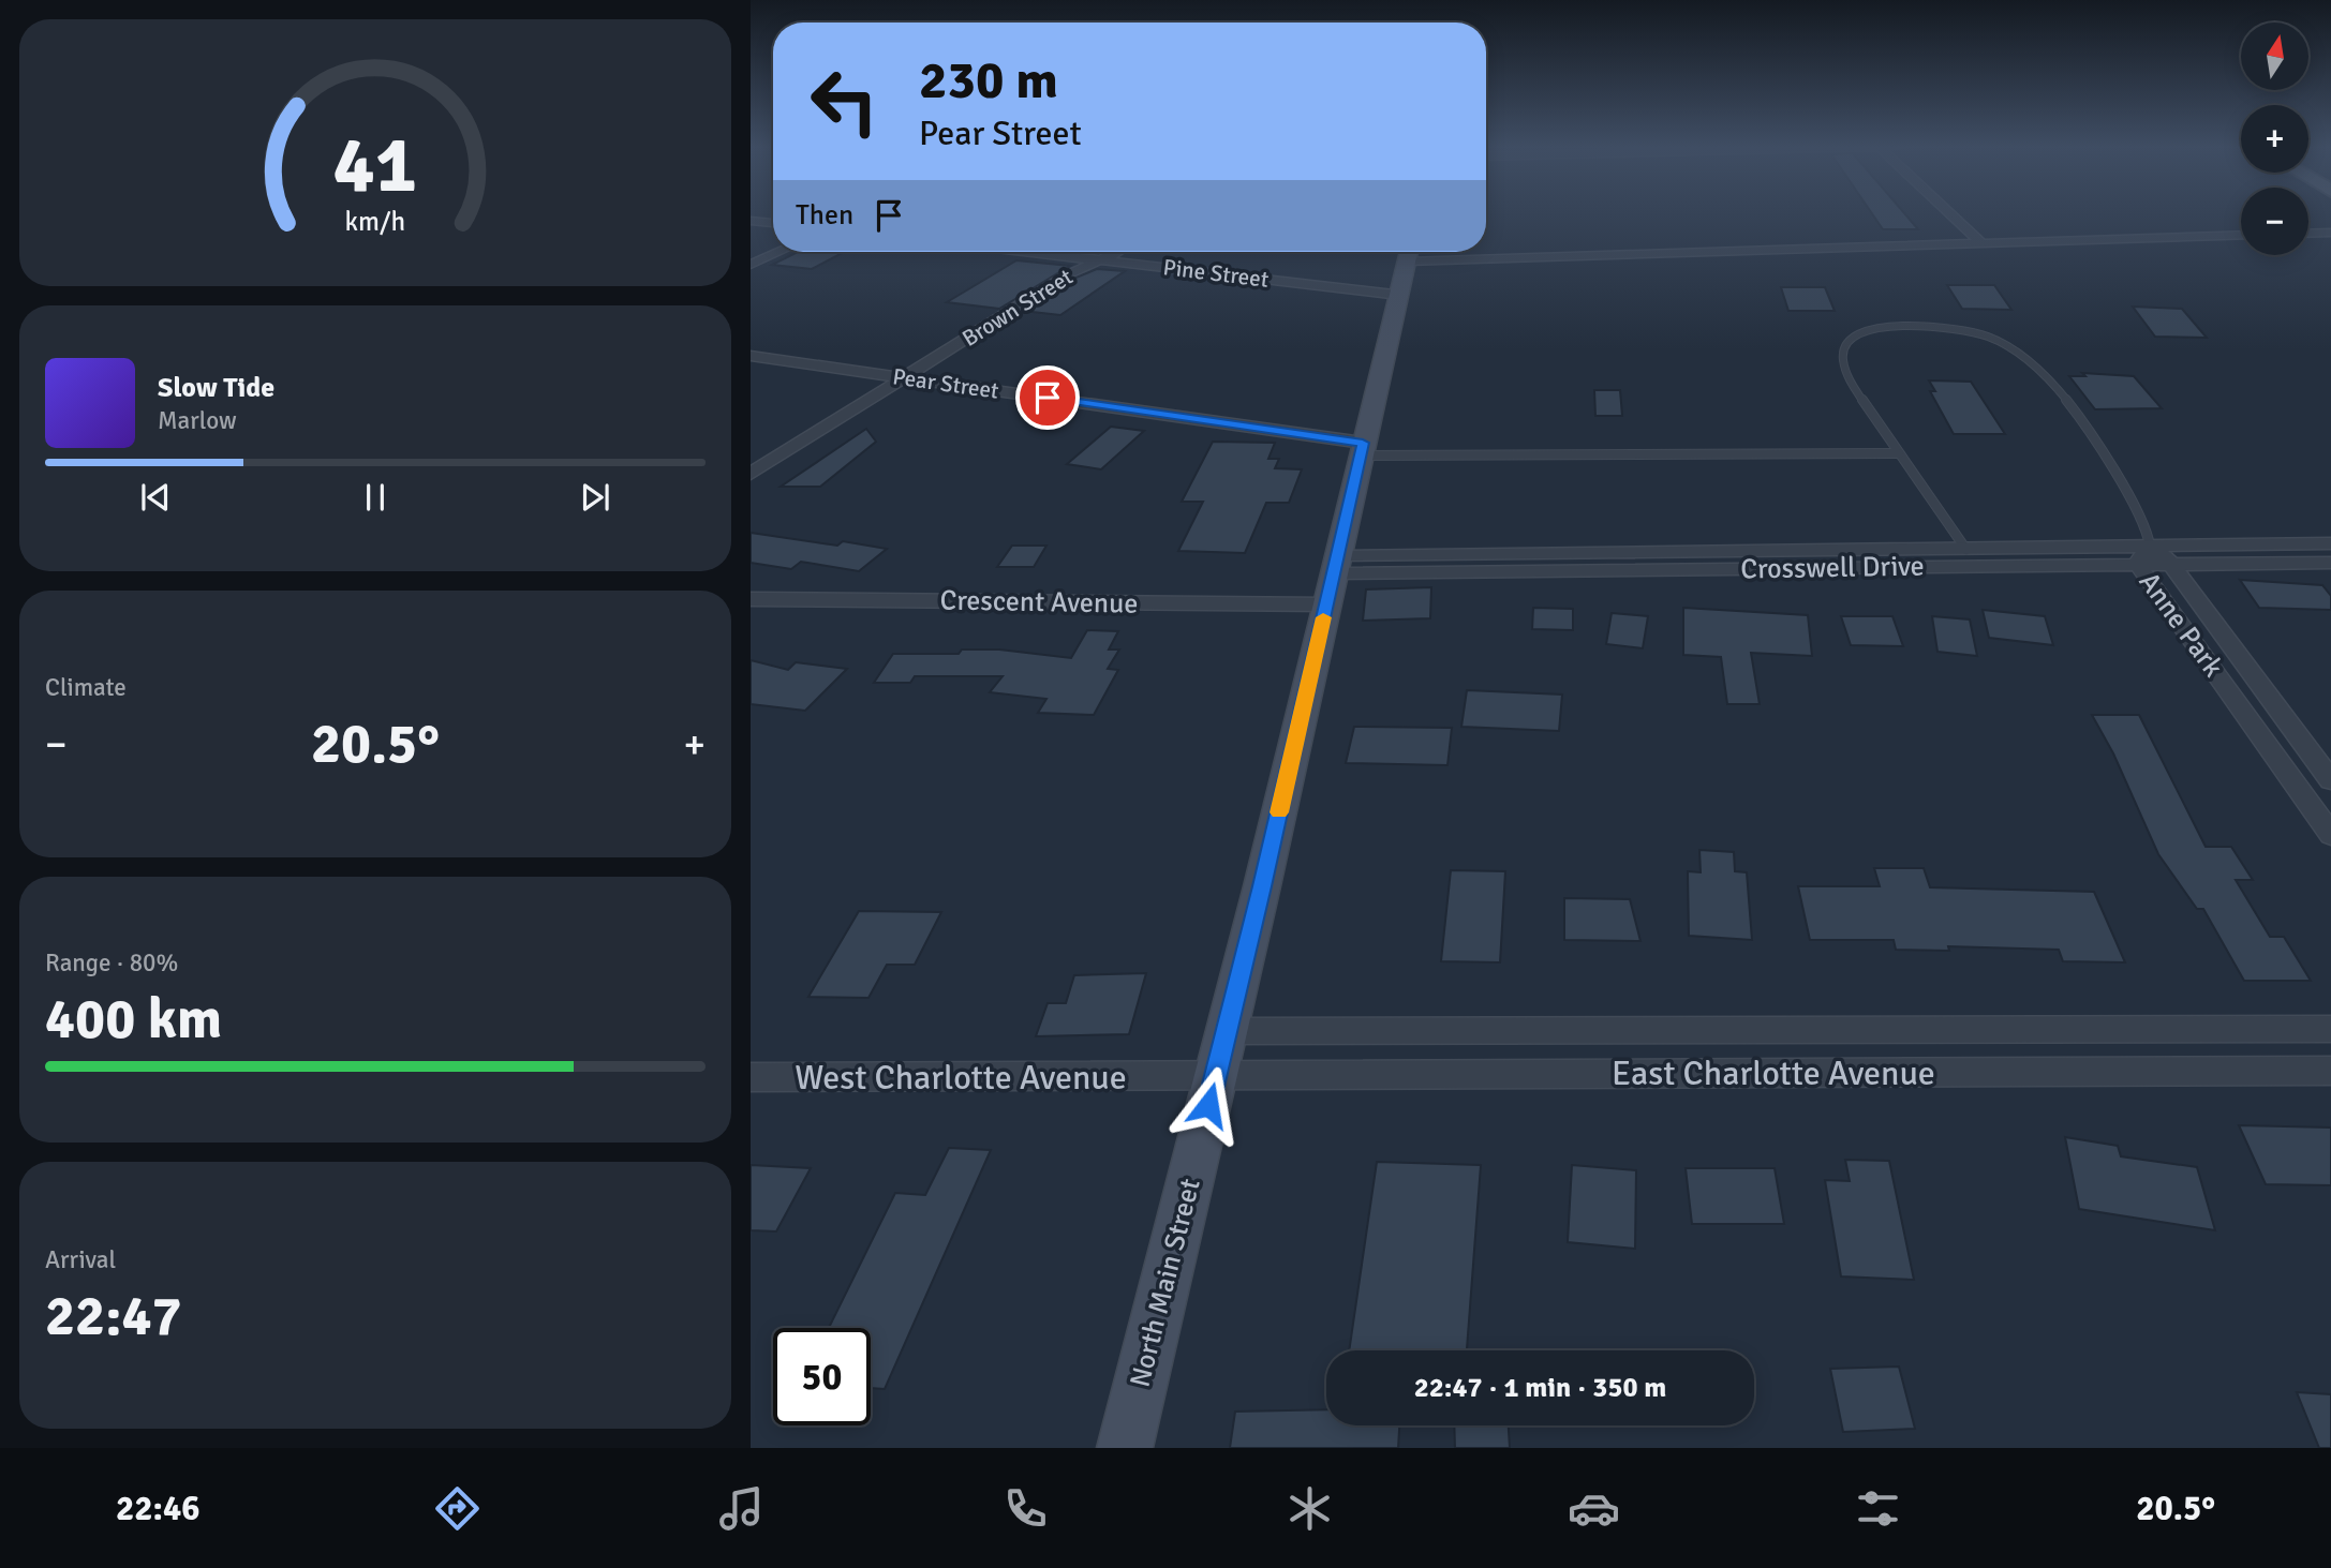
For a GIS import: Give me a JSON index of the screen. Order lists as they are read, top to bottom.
{
  "streets": {
    "main road": ["North Main Street"],
    "street": [
      "Pine Street",
      "Brown Street",
      "Pear Street",
      "Crosswell Drive",
      "Crescent Avenue",
      "Anne Park",
      "East Charlotte Avenue",
      "West Charlotte Avenue"
    ]
  },
  "crossings": [
    ["Pine Street", "Brown Street"],
    ["Pine Street", "North Main Street"],
    ["Brown Street", "Pear Street"],
    ["Pear Street", "North Main Street"],
    ["Crosswell Drive", "Crescent Avenue"],
    ["Crosswell Drive", "Anne Park"],
    ["Crosswell Drive", "North Main Street"],
    ["Crescent Avenue", "North Main Street"],
    ["East Charlotte Avenue", "West Charlotte Avenue"],
    ["East Charlotte Avenue", "North Main Street"],
    ["West Charlotte Avenue", "North Main Street"]
  ],
  "north": "top",
  "page": {
    "map_buttons": ["+", "−"],
    "turn": ["230 m", "Pear Street"],
    "then": "Then",
    "song": ["Slow Tide", "Marlow"],
    "tile": [
      "Climate",
      ["Range · 80%", "400 km"],
      ["Arrival", "22:47"]
    ],
    "heat": ["−", "20.5°", "+"],
    "limit": "50",
    "trip": "22:47 · 1 min · 350 m",
    "tabs": ["22:46", "20.5°"],
    "gauge": ["41", "km/h"]
  }
}
